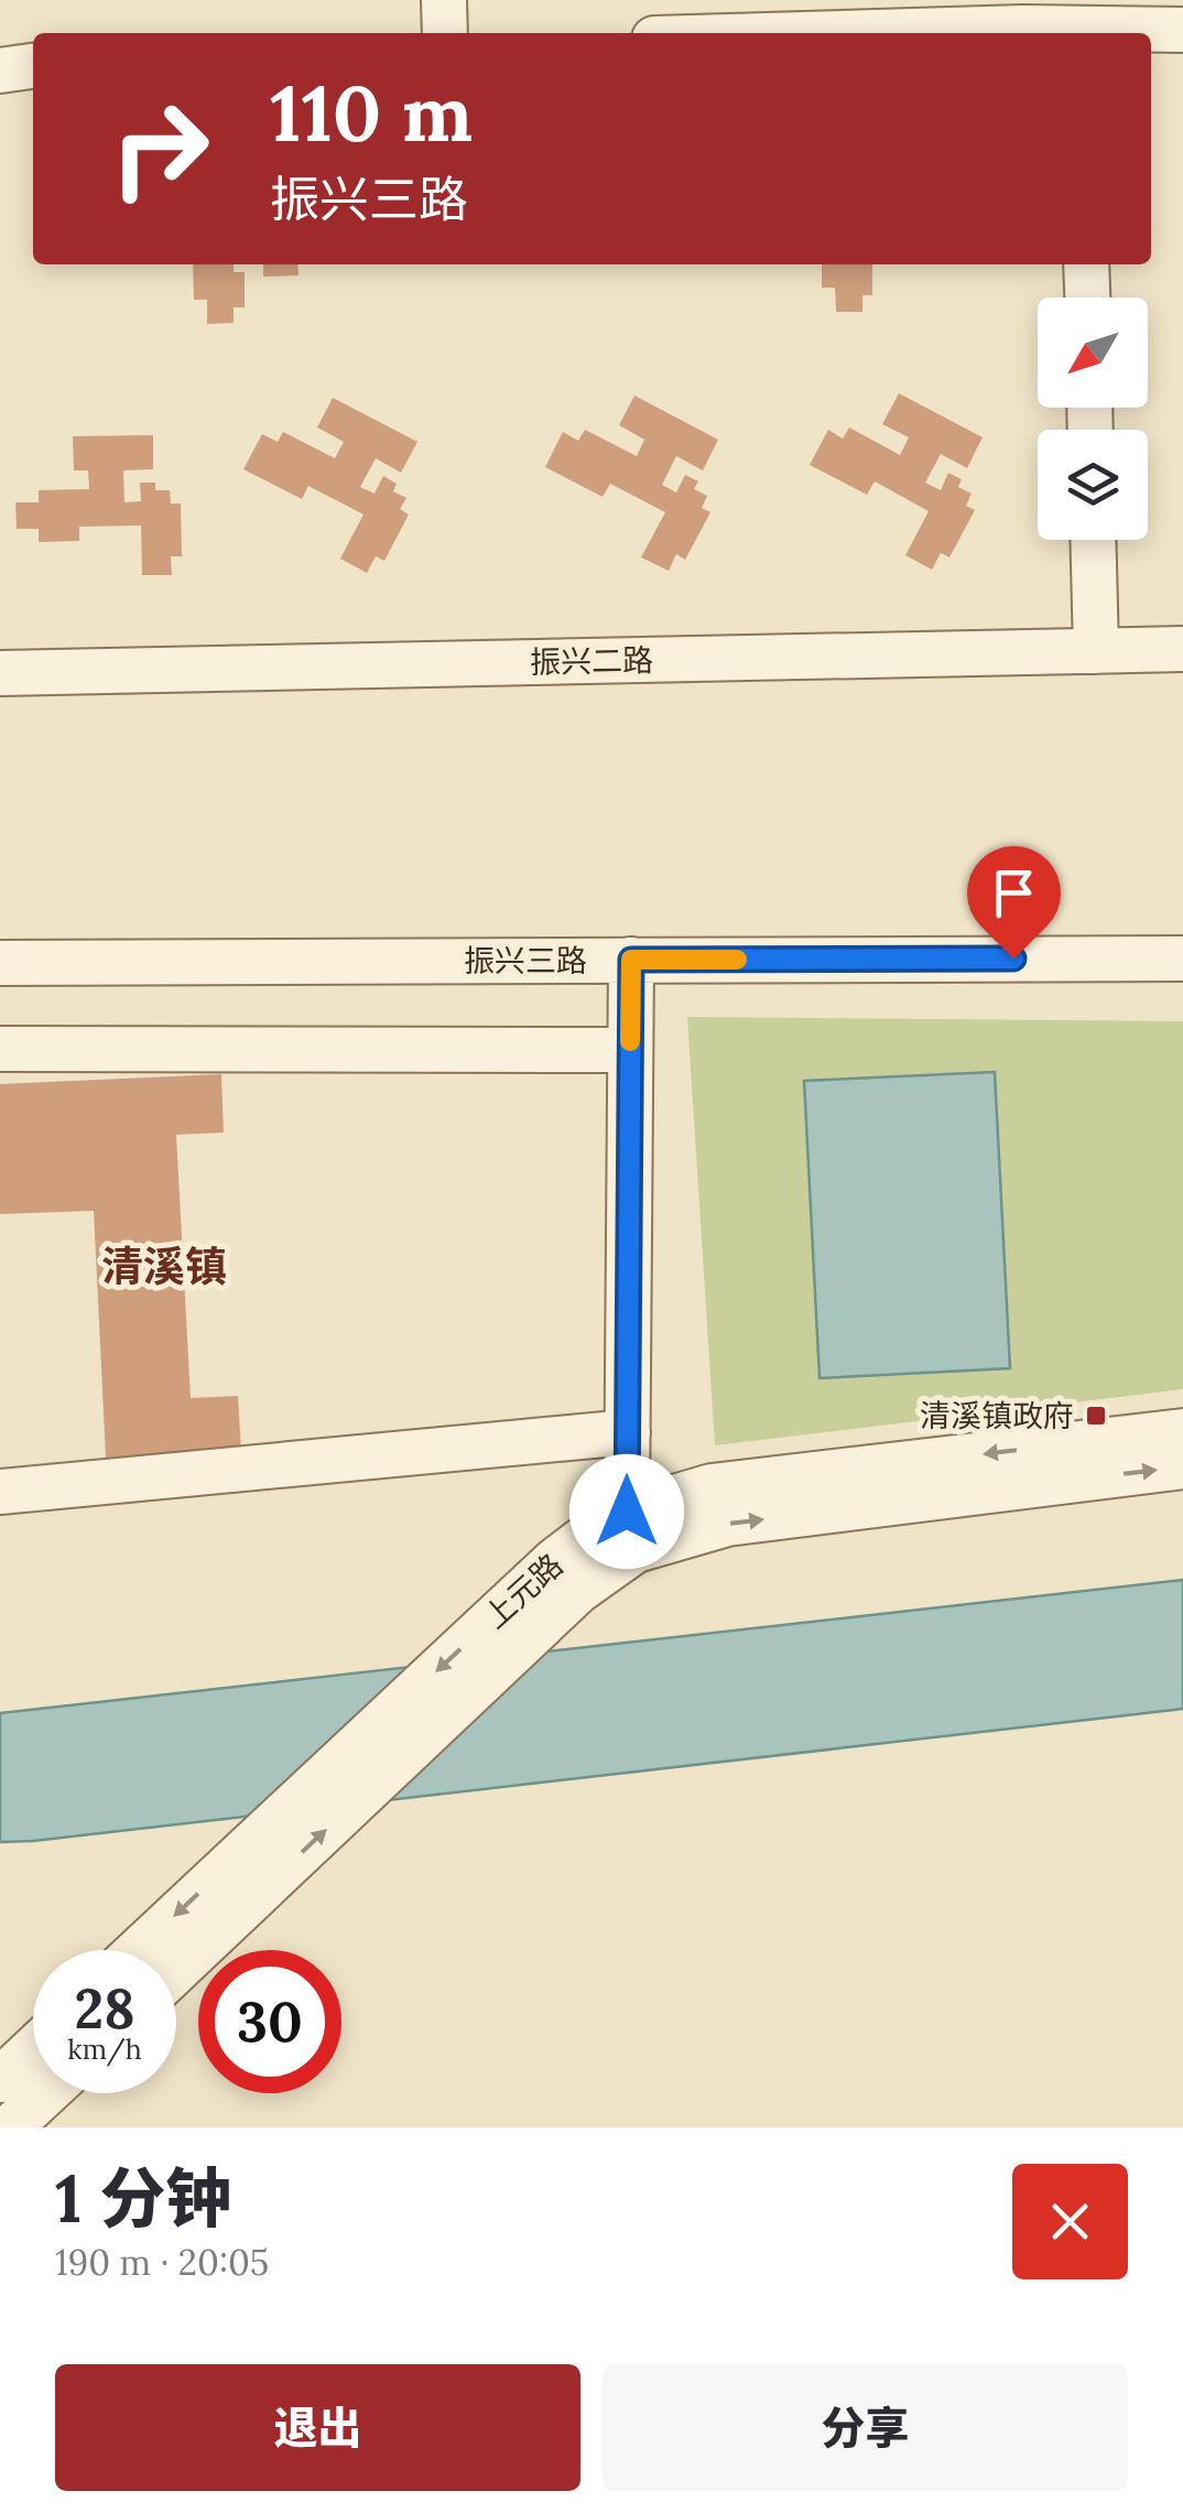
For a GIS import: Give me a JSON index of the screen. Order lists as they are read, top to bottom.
{
  "streets": {
    "street": ["振兴二路", "振兴三路", "上元路"]
  },
  "districts": ["清溪镇"],
  "places": {
    "transit": ["清溪镇政府"]
  },
  "north": "bottom left",
  "page": {
    "turn": ["110 m", "振兴三路"],
    "speed": "28 km/h",
    "limit": "30",
    "heading": ["1 分钟", "190 m · 20:05"],
    "buttons": ["退出", "分享"]
  }
}
